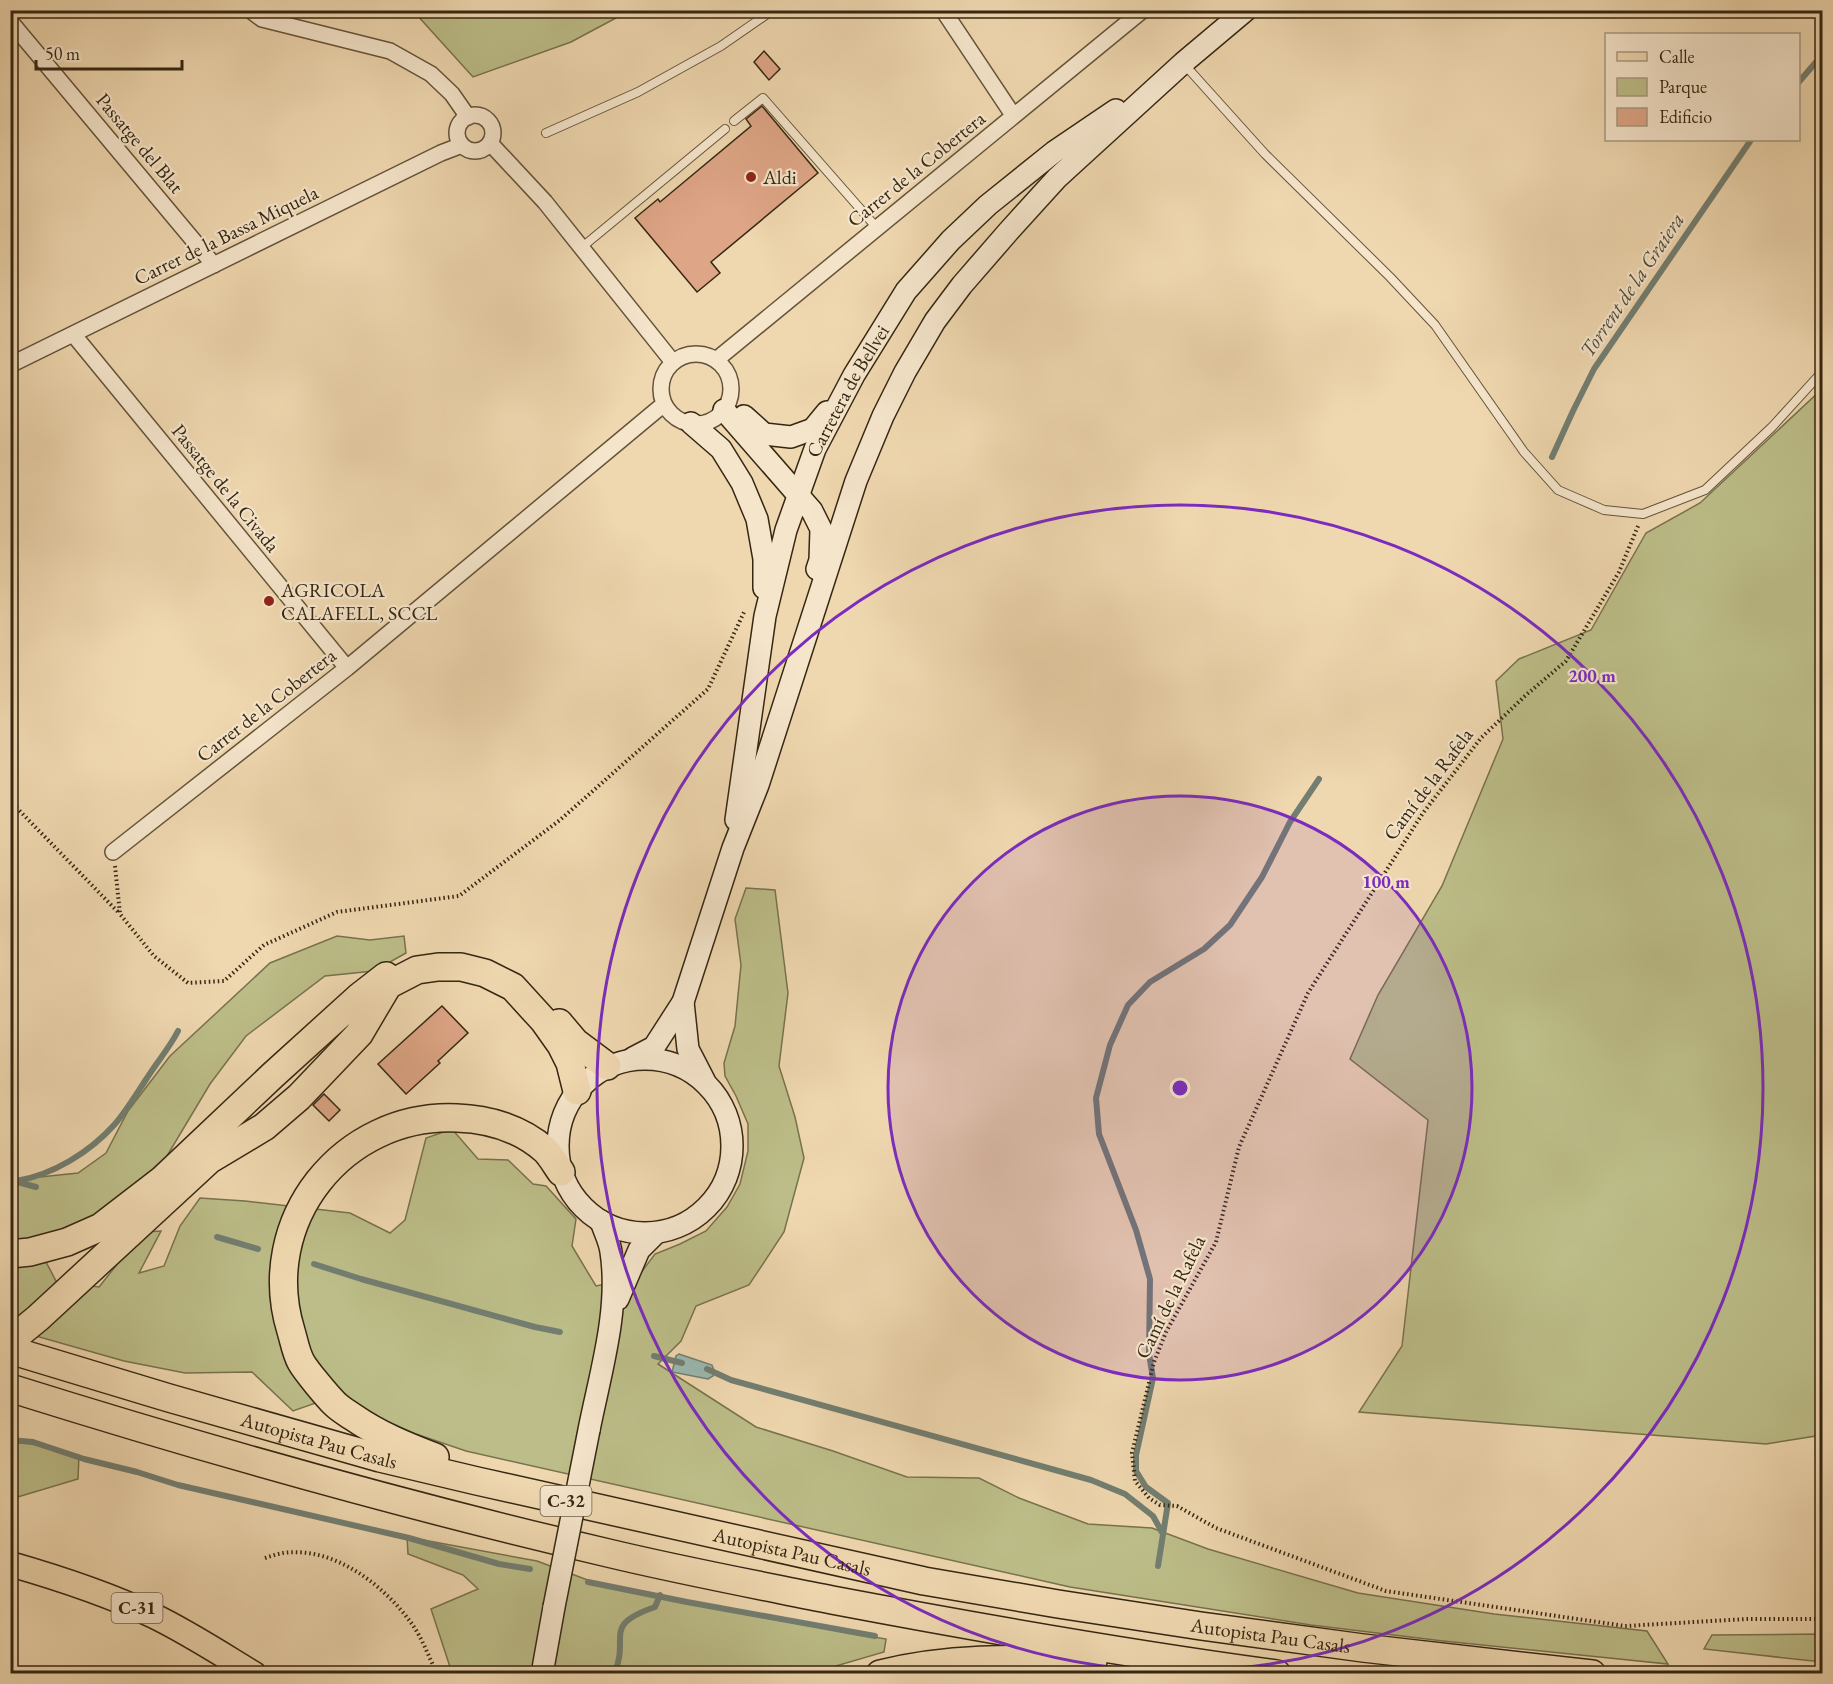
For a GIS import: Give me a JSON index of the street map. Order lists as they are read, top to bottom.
{
  "streets": {
    "highway": ["Autopista Pau Casals", "C-32"],
    "main road": ["Carretera de Bellvei", "C-31"],
    "street": [
      "Passatge del Blat",
      "Carrer de la Cobertera",
      "Carrer de la Bassa Miquela",
      "Passatge de la Civada"
    ],
    "path": ["Camí de la Rafela"]
  },
  "crossings": [
    ["Passatge del Blat", "Carrer de la Bassa Miquela"],
    ["Carrer de la Cobertera", "Passatge de la Civada"],
    ["Carrer de la Bassa Miquela", "Passatge de la Civada"]
  ],
  "water": ["Torrent de la Graiera"],
  "places": ["Aldi", "AGRICOLA CALAFELL, SCCL"],
  "legend": ["Calle", "Parque", "Edificio"],
  "scale_bar": "50 m",
  "rings": ["200 m", "100 m"]
}
